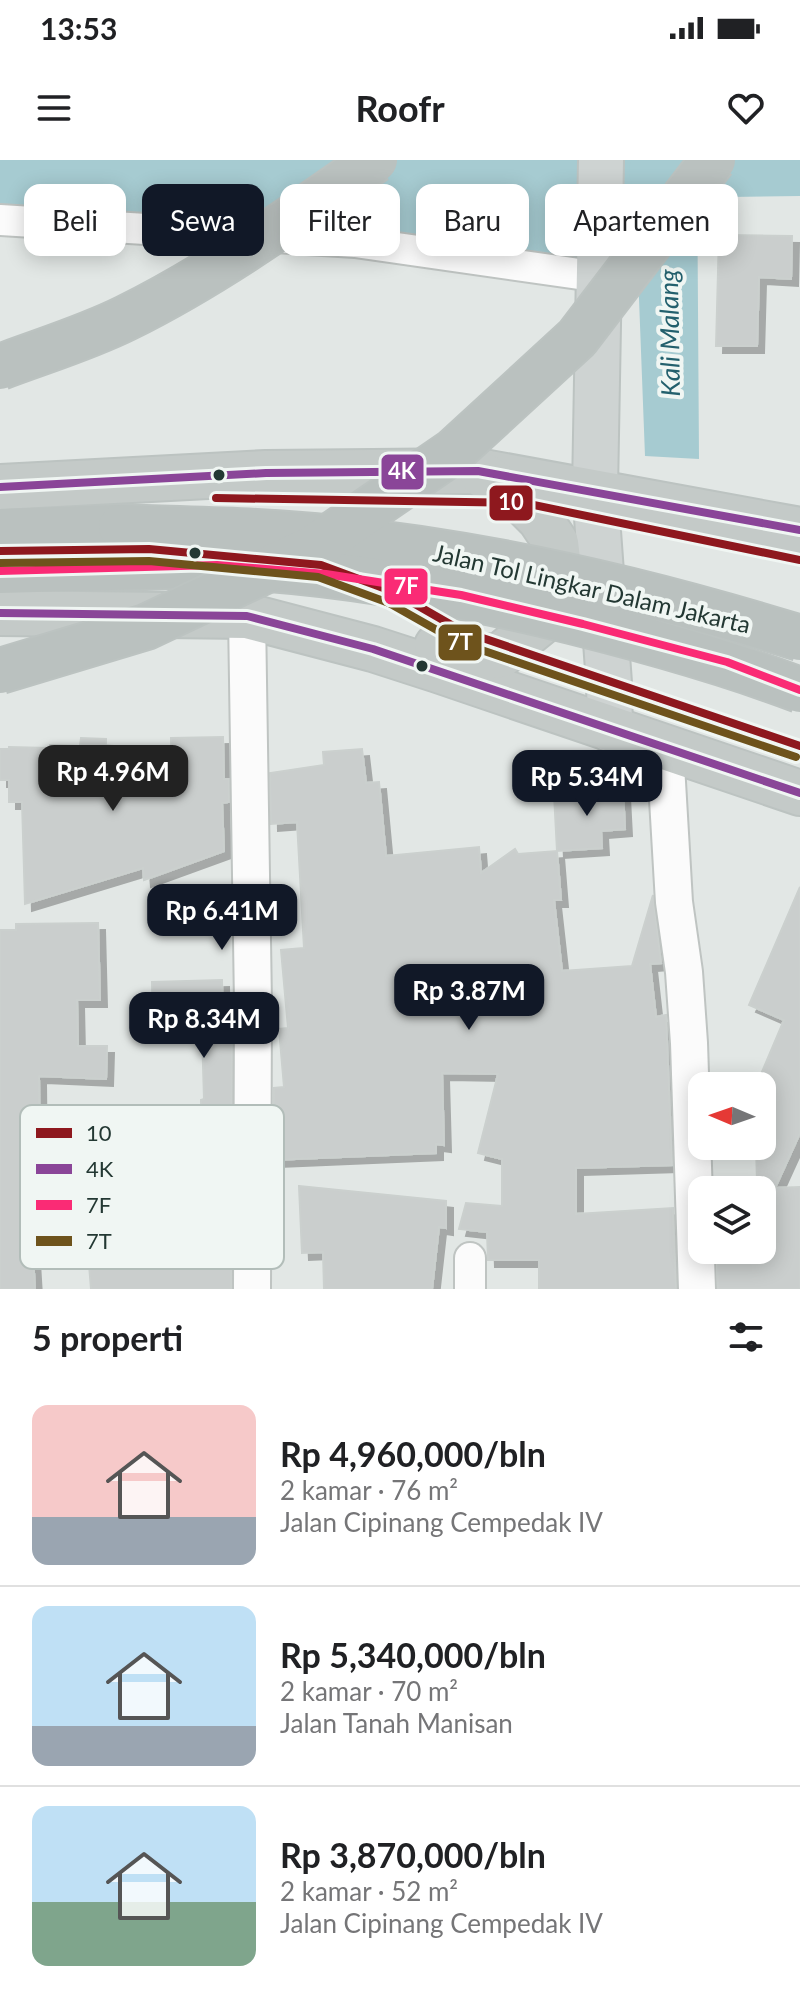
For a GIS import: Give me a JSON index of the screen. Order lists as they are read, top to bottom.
{
  "streets": {
    "highway": ["Jalan Tol Lingkar Dalam Jakarta"]
  },
  "water": ["Kali Malang"],
  "lines": [
    "transit line 4K",
    "transit line 10",
    "transit line 7T",
    "transit line 7F"
  ],
  "legend": [
    "10",
    "4K",
    "7F",
    "7T"
  ],
  "north": "left",
  "page": {
    "status": "13:53",
    "header": "Roofr",
    "chip": [
      "Beli",
      "Sewa",
      "Filter",
      "Baru",
      "Apartemen"
    ],
    "price": [
      "Rp 4.96M",
      "Rp 5.34M",
      "Rp 6.41M",
      "Rp 3.87M",
      "Rp 8.34M"
    ],
    "heading": "5 properti",
    "list": [
      {
        "name": "Rp 4,960,000/bln",
        "note": "2 kamar · 76 m² · Jalan Cipinang Cempedak IV"
      },
      {
        "name": "Rp 5,340,000/bln",
        "note": "2 kamar · 70 m² · Jalan Tanah Manisan"
      },
      {
        "name": "Rp 3,870,000/bln",
        "note": "2 kamar · 52 m² · Jalan Cipinang Cempedak IV"
      }
    ]
  }
}
